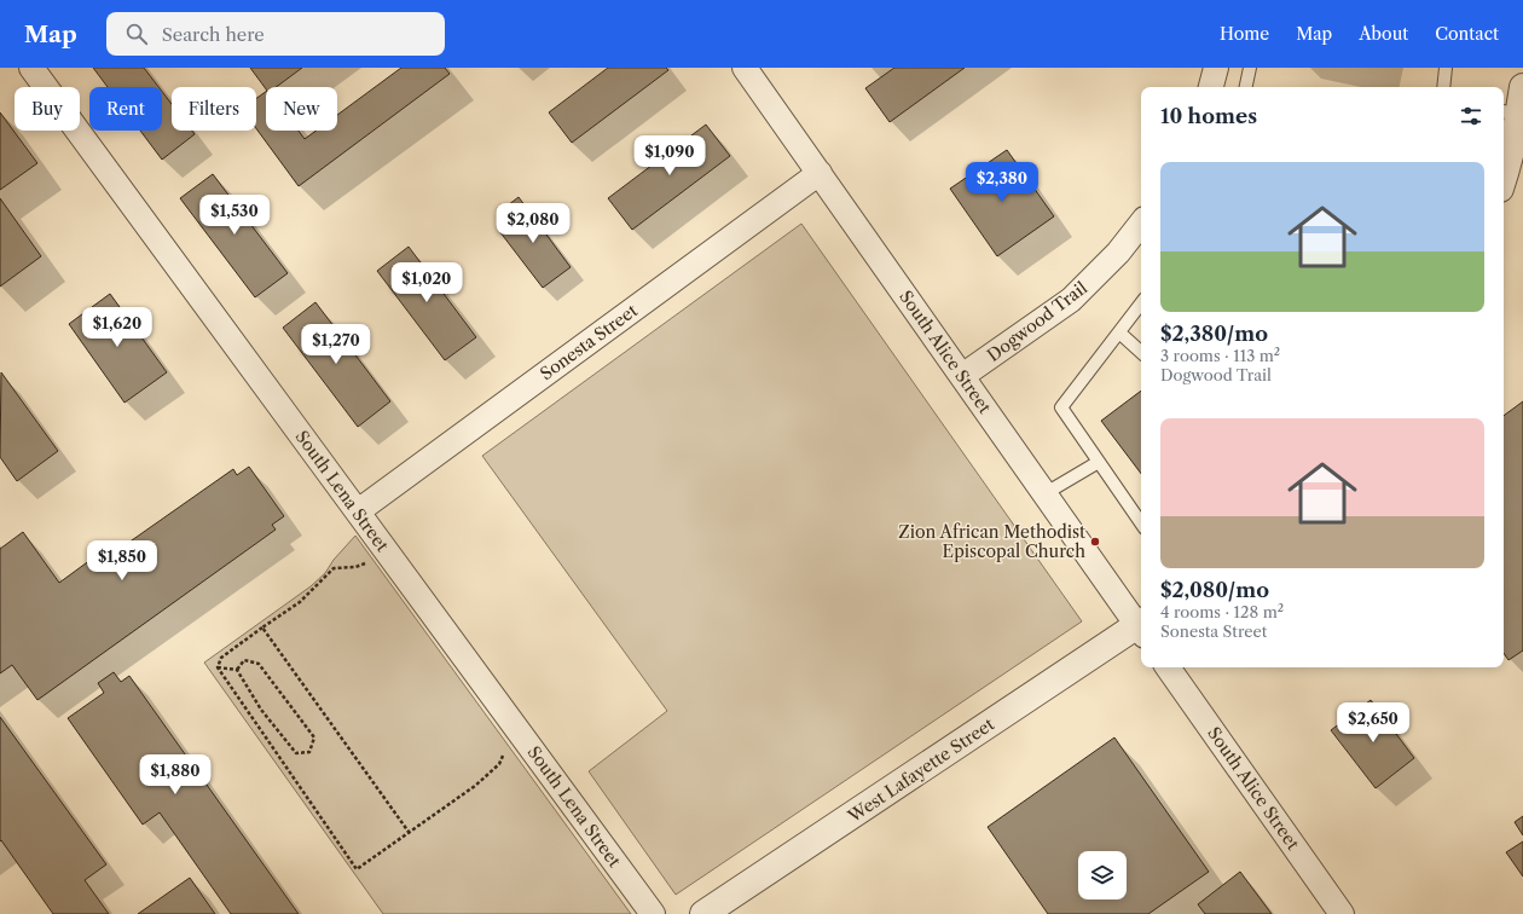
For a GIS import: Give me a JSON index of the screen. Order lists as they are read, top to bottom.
{
  "streets": {
    "street": [
      "Dogwood Trail",
      "Sonesta Street",
      "South Alice Street",
      "South Lena Street",
      "West Lafayette Street"
    ]
  },
  "crossings": [
    ["Dogwood Trail", "South Alice Street"],
    ["Sonesta Street", "South Alice Street"],
    ["Sonesta Street", "South Lena Street"]
  ],
  "places": ["Zion African Methodist Episcopal Church"],
  "page": {
    "header": "Map",
    "search": "Search here",
    "nav": [
      "Home",
      "Map",
      "About",
      "Contact"
    ],
    "chip": [
      "Buy",
      "Rent",
      "Filters",
      "New"
    ],
    "heading": "10 homes",
    "price": [
      "$1,090",
      "$2,380",
      "$1,530",
      "$2,080",
      "$1,020",
      "$1,620",
      "$1,270",
      "$1,850",
      "$2,650",
      "$1,880"
    ],
    "list": [
      {
        "name": "$2,380/mo",
        "note": "3 rooms · 113 m² · Dogwood Trail"
      },
      {
        "name": "$2,080/mo",
        "note": "4 rooms · 128 m² · Sonesta Street"
      }
    ]
  }
}
